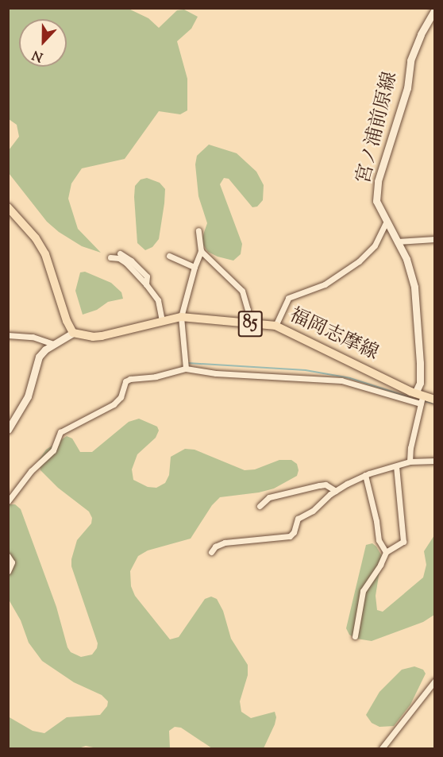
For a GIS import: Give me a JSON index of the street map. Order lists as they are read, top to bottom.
{
  "streets": {
    "main road": ["宮ノ浦前原線", "85", "福岡志摩線"]
  },
  "crossings": [
    ["宮ノ浦前原線", "福岡志摩線"]
  ],
  "north": "bottom"
}
